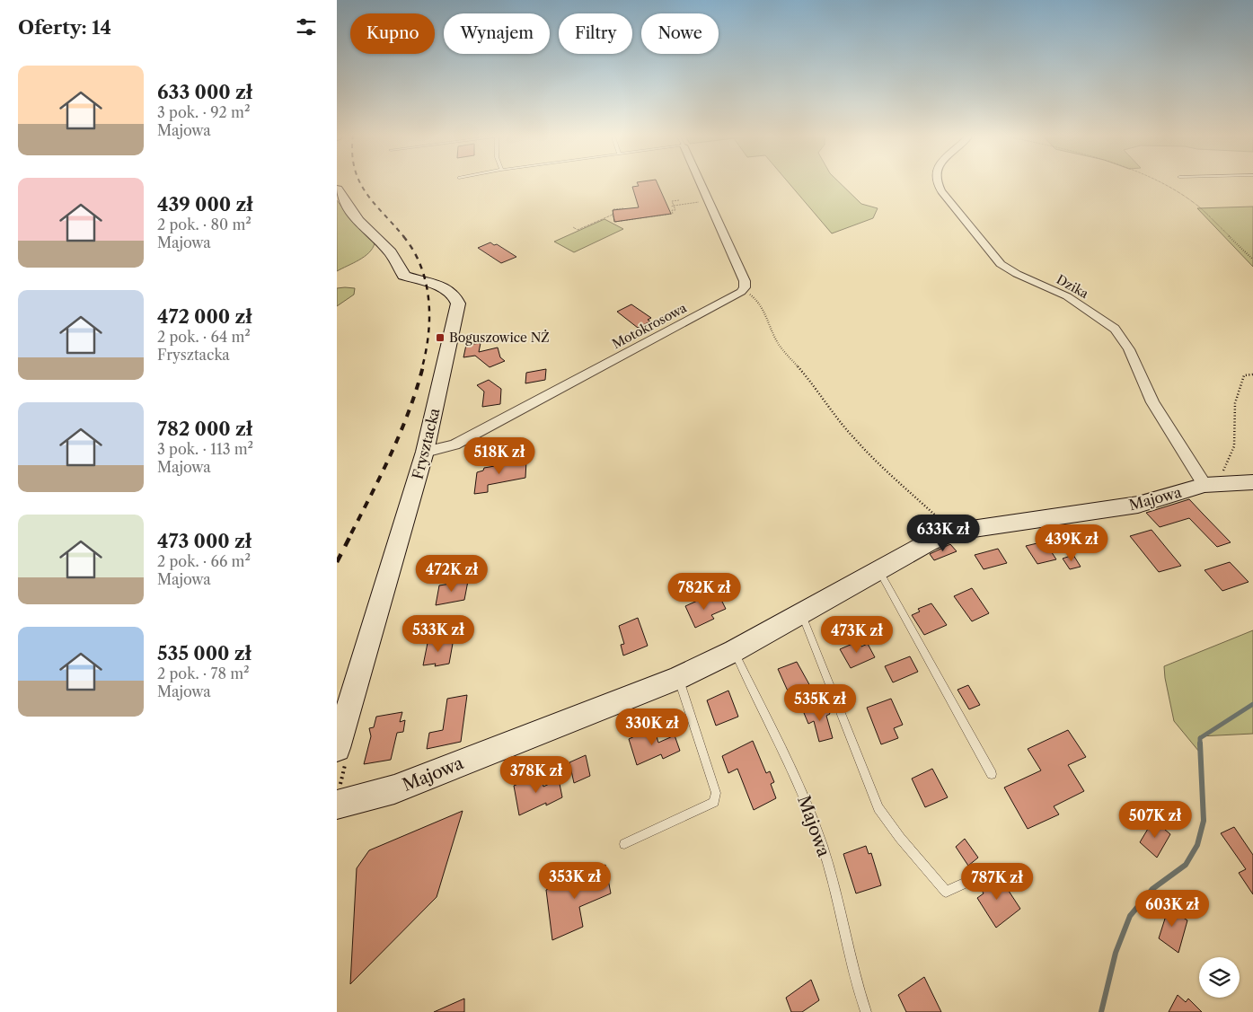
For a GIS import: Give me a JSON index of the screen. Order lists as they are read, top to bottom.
{
  "streets": {
    "street": [
      "Dzika",
      "Motokrosowa",
      "Frysztacka",
      "Majowa"
    ]
  },
  "crossings": [
    ["Dzika", "Majowa"],
    ["Motokrosowa", "Frysztacka"]
  ],
  "places": {
    "transit": ["Boguszowice NŻ"]
  },
  "page": {
    "heading": "Oferty: 14",
    "chip": [
      "Kupno",
      "Wynajem",
      "Filtry",
      "Nowe"
    ],
    "list": [
      {
        "name": "633 000 zł",
        "note": "3 pok. · 92 m² · Majowa"
      },
      {
        "name": "439 000 zł",
        "note": "2 pok. · 80 m² · Majowa"
      },
      {
        "name": "472 000 zł",
        "note": "2 pok. · 64 m² · Frysztacka"
      },
      {
        "name": "782 000 zł",
        "note": "3 pok. · 113 m² · Majowa"
      },
      {
        "name": "473 000 zł",
        "note": "2 pok. · 66 m² · Majowa"
      },
      {
        "name": "535 000 zł",
        "note": "2 pok. · 78 m² · Majowa"
      }
    ],
    "price": [
      "518K zł",
      "633K zł",
      "439K zł",
      "472K zł",
      "782K zł",
      "533K zł",
      "473K zł",
      "535K zł",
      "330K zł",
      "378K zł",
      "507K zł",
      "353K zł",
      "787K zł",
      "603K zł"
    ]
  }
}
